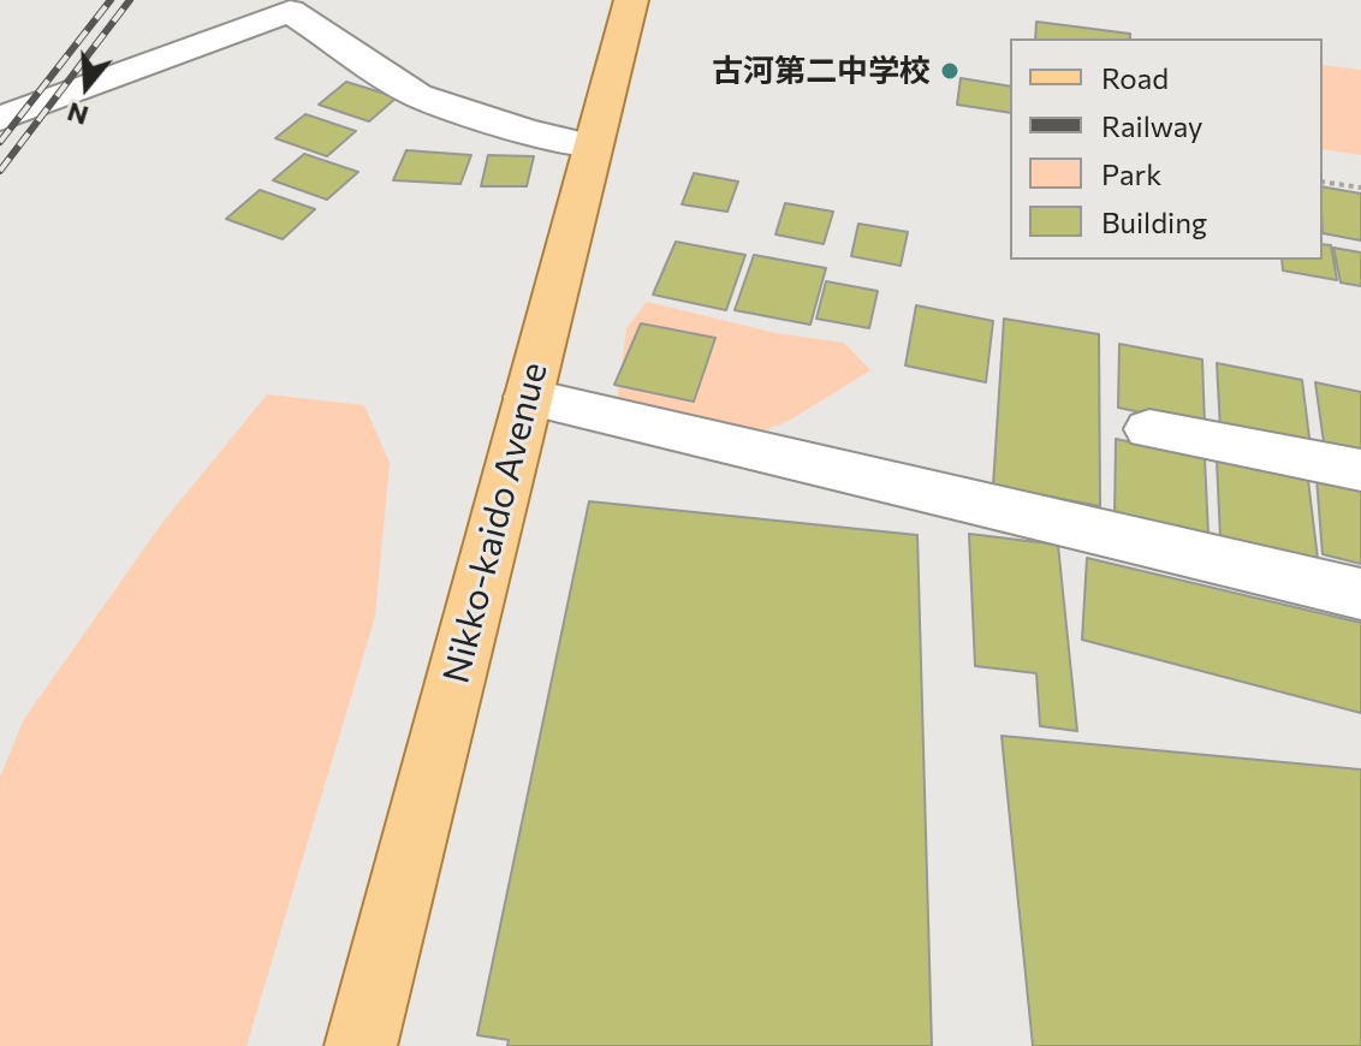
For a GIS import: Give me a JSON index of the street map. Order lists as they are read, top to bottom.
{
  "streets": {
    "main road": ["Nikko-kaido Avenue"]
  },
  "places": ["古河第二中学校"],
  "legend": [
    "Road",
    "Railway",
    "Park",
    "Building"
  ],
  "north": "bottom"
}
